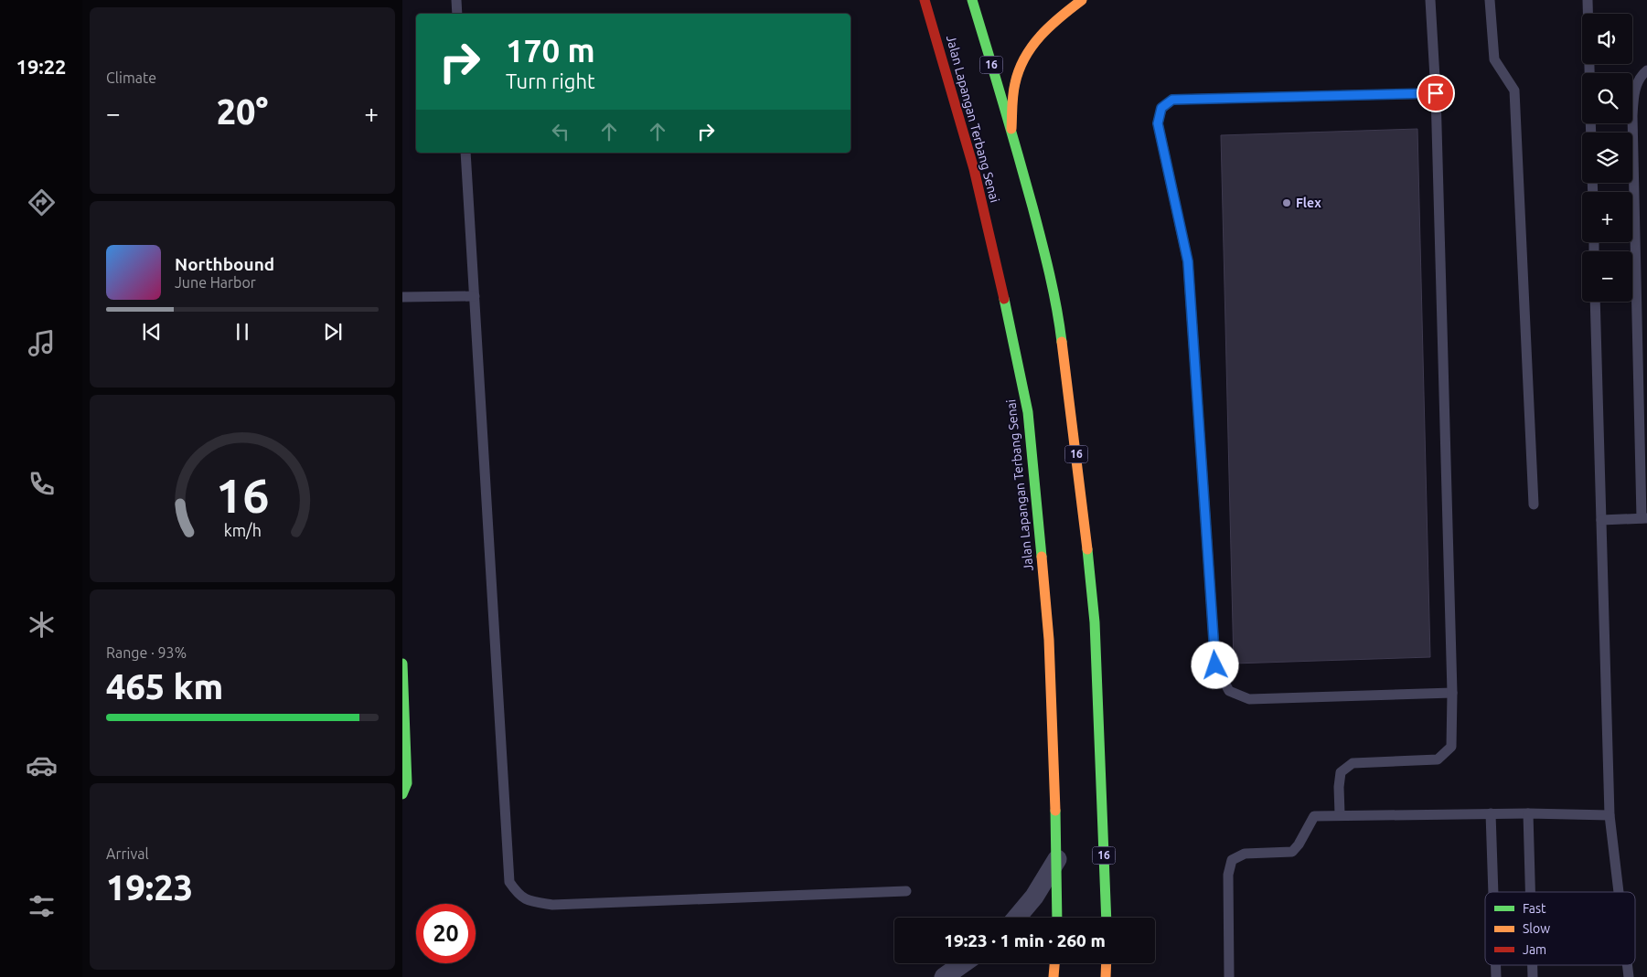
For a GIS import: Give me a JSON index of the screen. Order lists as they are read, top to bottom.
{
  "streets": {
    "main road": ["16", "Jalan Lapangan Terbang Senai"]
  },
  "places": ["Flex"],
  "legend": ["Fast", "Slow", "Jam"],
  "page": {
    "tabs": "19:22",
    "tile": [
      "Climate",
      ["Range · 93%", "465 km"],
      ["Arrival", "19:23"]
    ],
    "map_buttons": ["+", "−"],
    "turn": ["170 m", "Turn right"],
    "heat": ["−", "20°", "+"],
    "song": ["Northbound", "June Harbor"],
    "limit": "20",
    "trip": "19:23 · 1 min · 260 m",
    "gauge": ["16", "km/h"]
  }
}
